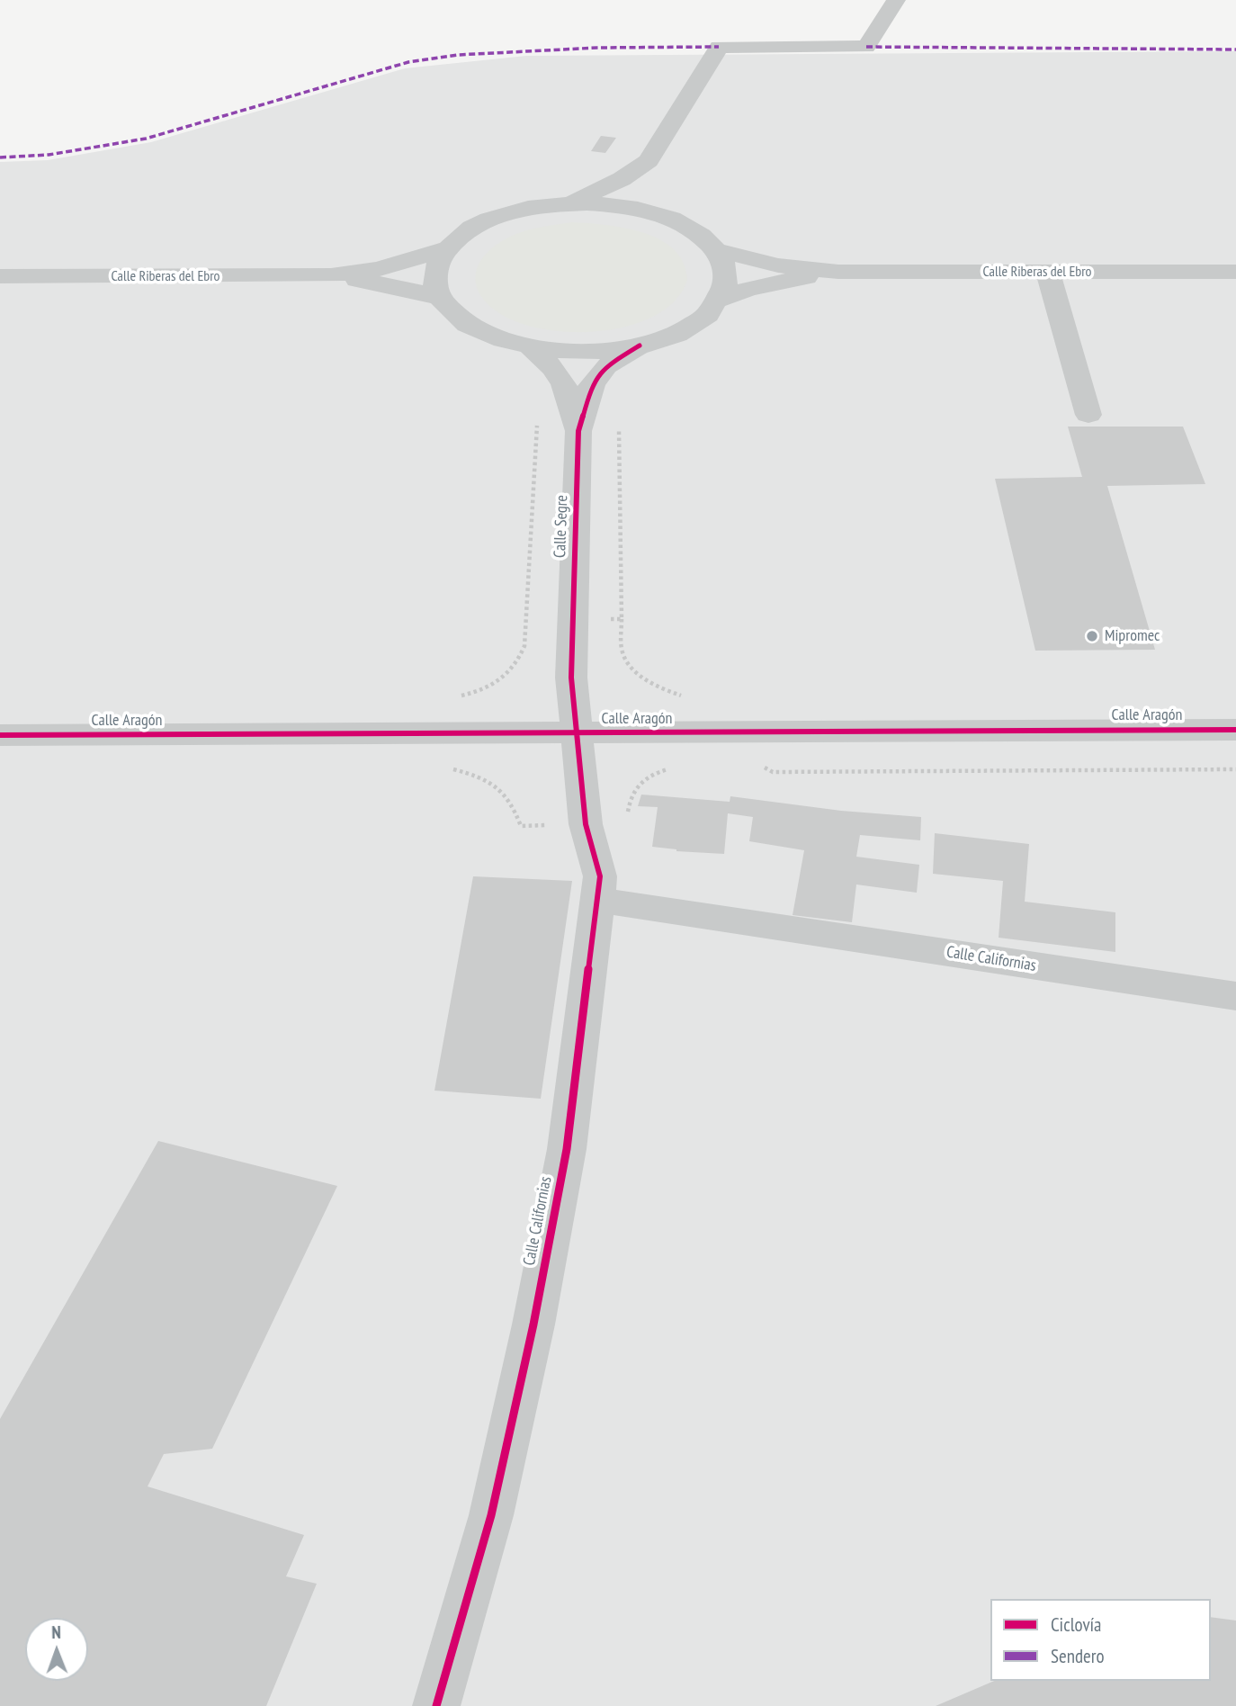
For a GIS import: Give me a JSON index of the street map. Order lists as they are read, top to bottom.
{
  "streets": {
    "street": [
      "Calle Riberas del Ebro",
      "Calle Segre",
      "Calle Aragón",
      "Calle Californias"
    ]
  },
  "crossings": [
    ["Calle Segre", "Calle Aragón"],
    ["Calle Segre", "Calle Californias"],
    ["Calle Aragón", "Calle Californias"]
  ],
  "places": ["Mipromec"],
  "legend": ["Ciclovía", "Sendero"],
  "north": "top"
}
